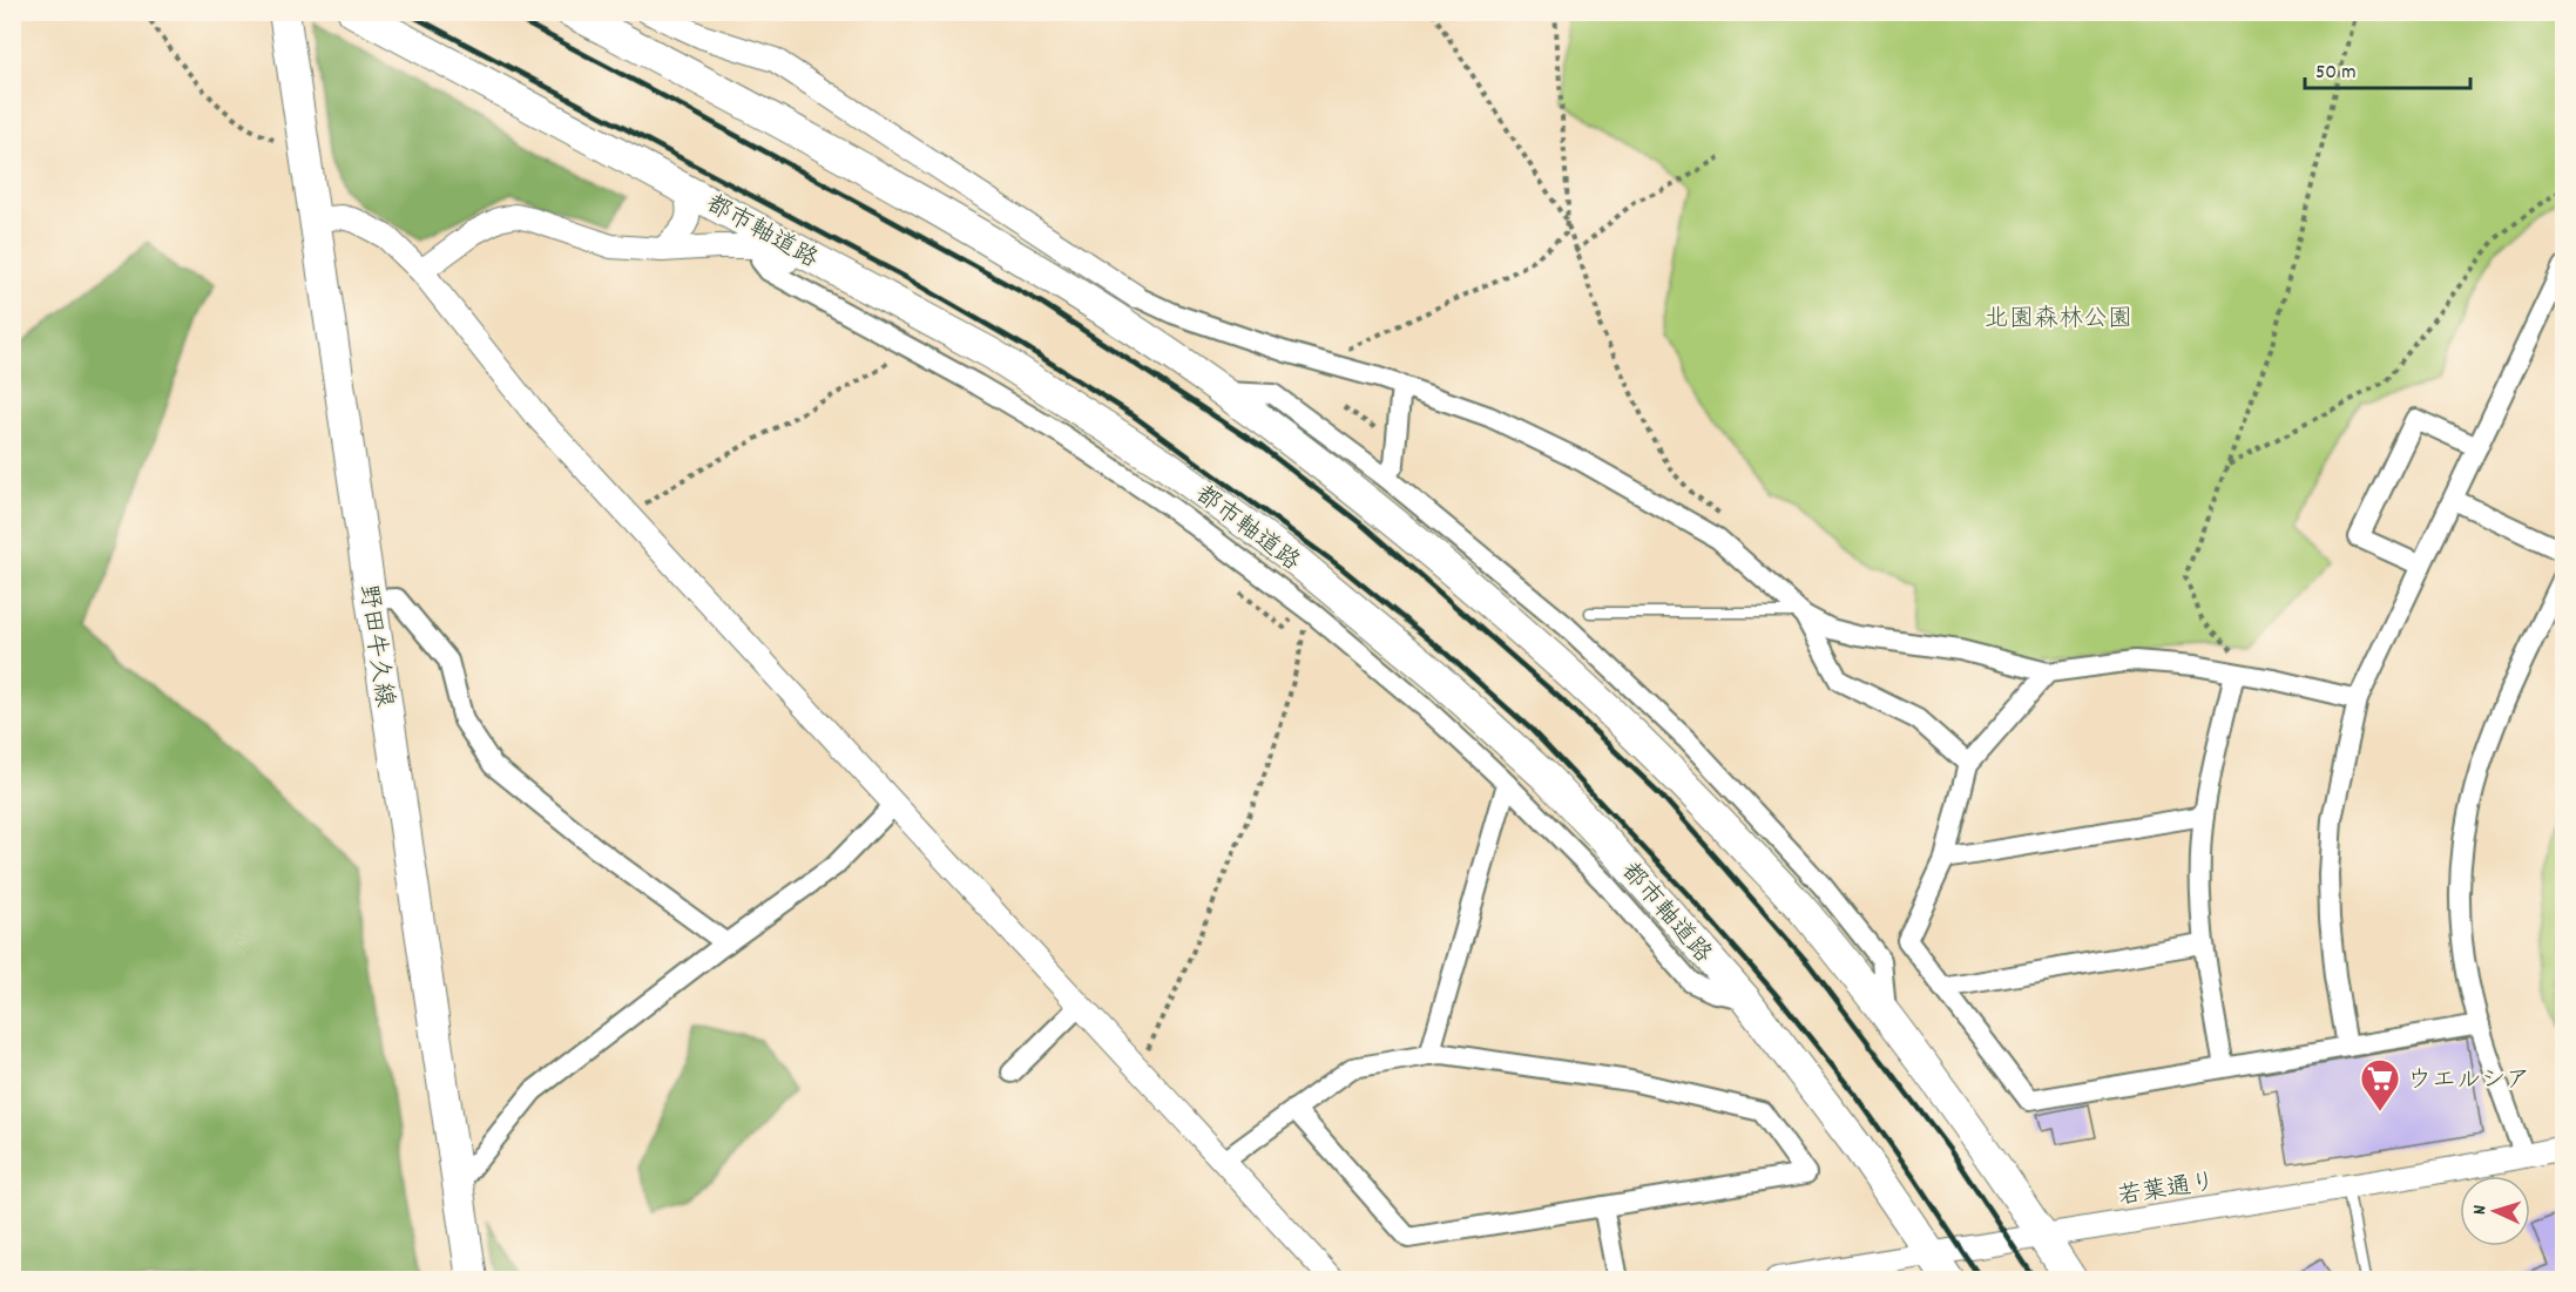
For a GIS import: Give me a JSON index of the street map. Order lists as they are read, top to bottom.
{
  "streets": {
    "main road": ["都市軸道路", "野田牛久線"],
    "street": ["若葉通り"]
  },
  "crossings": [
    ["都市軸道路", "若葉通り"]
  ],
  "parks": ["北園森林公園"],
  "places": {
    "supermarket": ["ウエルシア"]
  },
  "scale_bar": "50 m",
  "north": "left"
}
